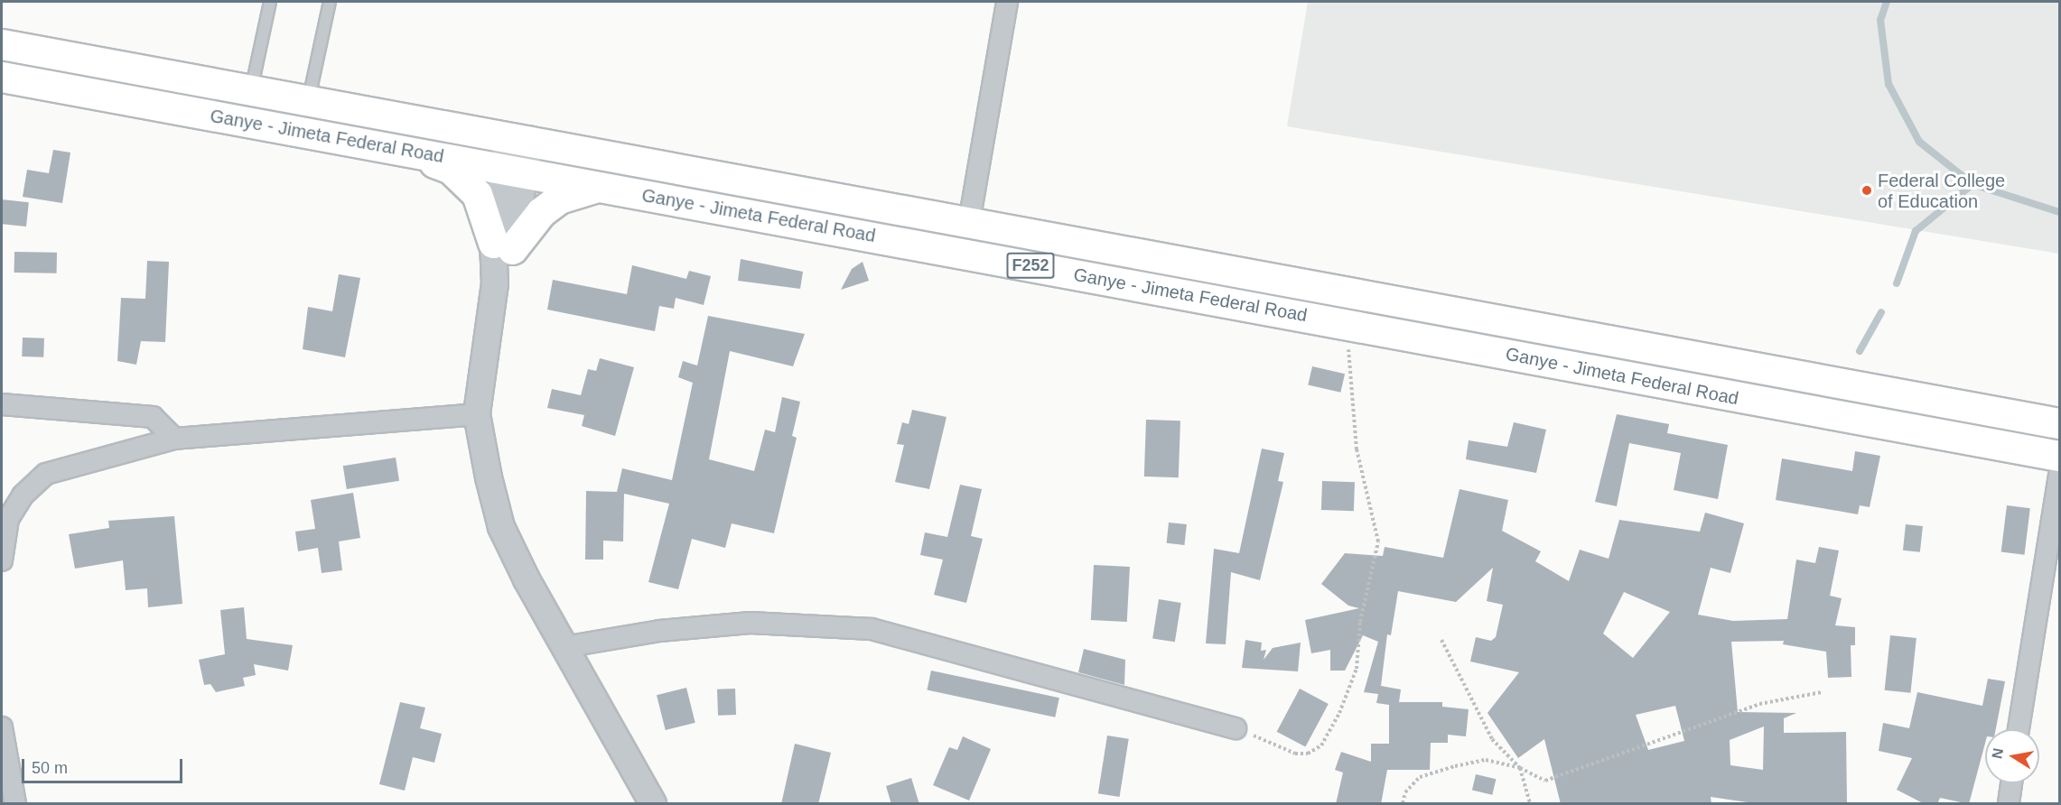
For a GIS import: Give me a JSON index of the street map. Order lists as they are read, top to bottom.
{
  "streets": {
    "main road": ["Ganye - Jimeta Federal Road", "F252"]
  },
  "places": ["Federal College of Education"],
  "scale_bar": "50 m",
  "north": "left"
}
